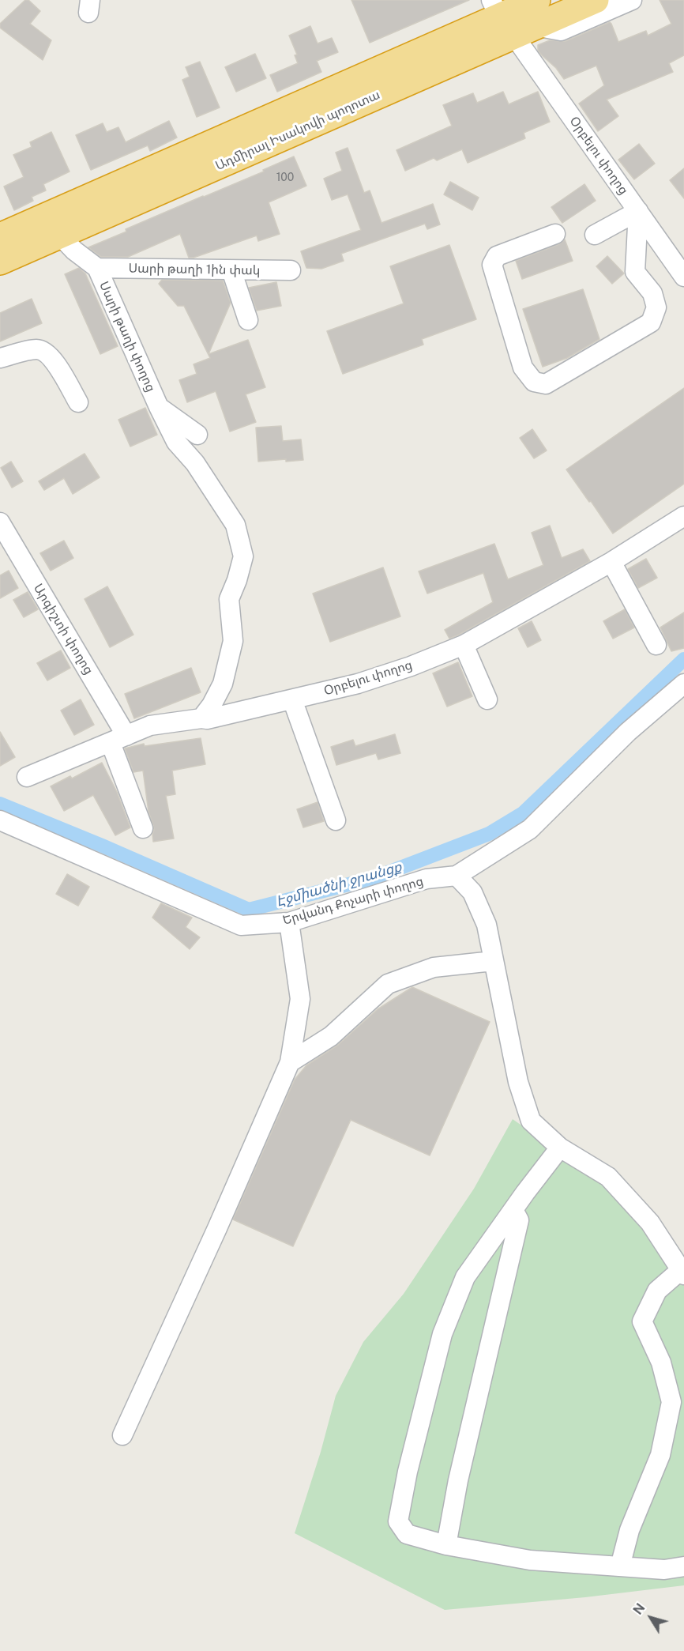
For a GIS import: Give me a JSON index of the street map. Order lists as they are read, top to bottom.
{
  "streets": {
    "highway": ["Ադմիրալ Իսակովի պողոտա"],
    "street": [
      "Օրբելու փողոց",
      "Սարի թաղի 1ին փակ",
      "Սարի թաղի փողոց",
      "Արգիշտի փողոց",
      "Երվանդ Քոչարի փողոց"
    ]
  },
  "crossings": [
    ["Ադմիրալ Իսակովի պողոտա", "Օրբելու փողոց"],
    ["Ադմիրալ Իսակովի պողոտա", "Սարի թաղի փողոց"],
    ["Օրբելու փողոց", "Արգիշտի փողոց"],
    ["Սարի թաղի 1ին փակ", "Սարի թաղի փողոց"]
  ],
  "water": ["Էջմիածնի ջրանցք"],
  "house_numbers": ["100"],
  "north": "top left"
}
